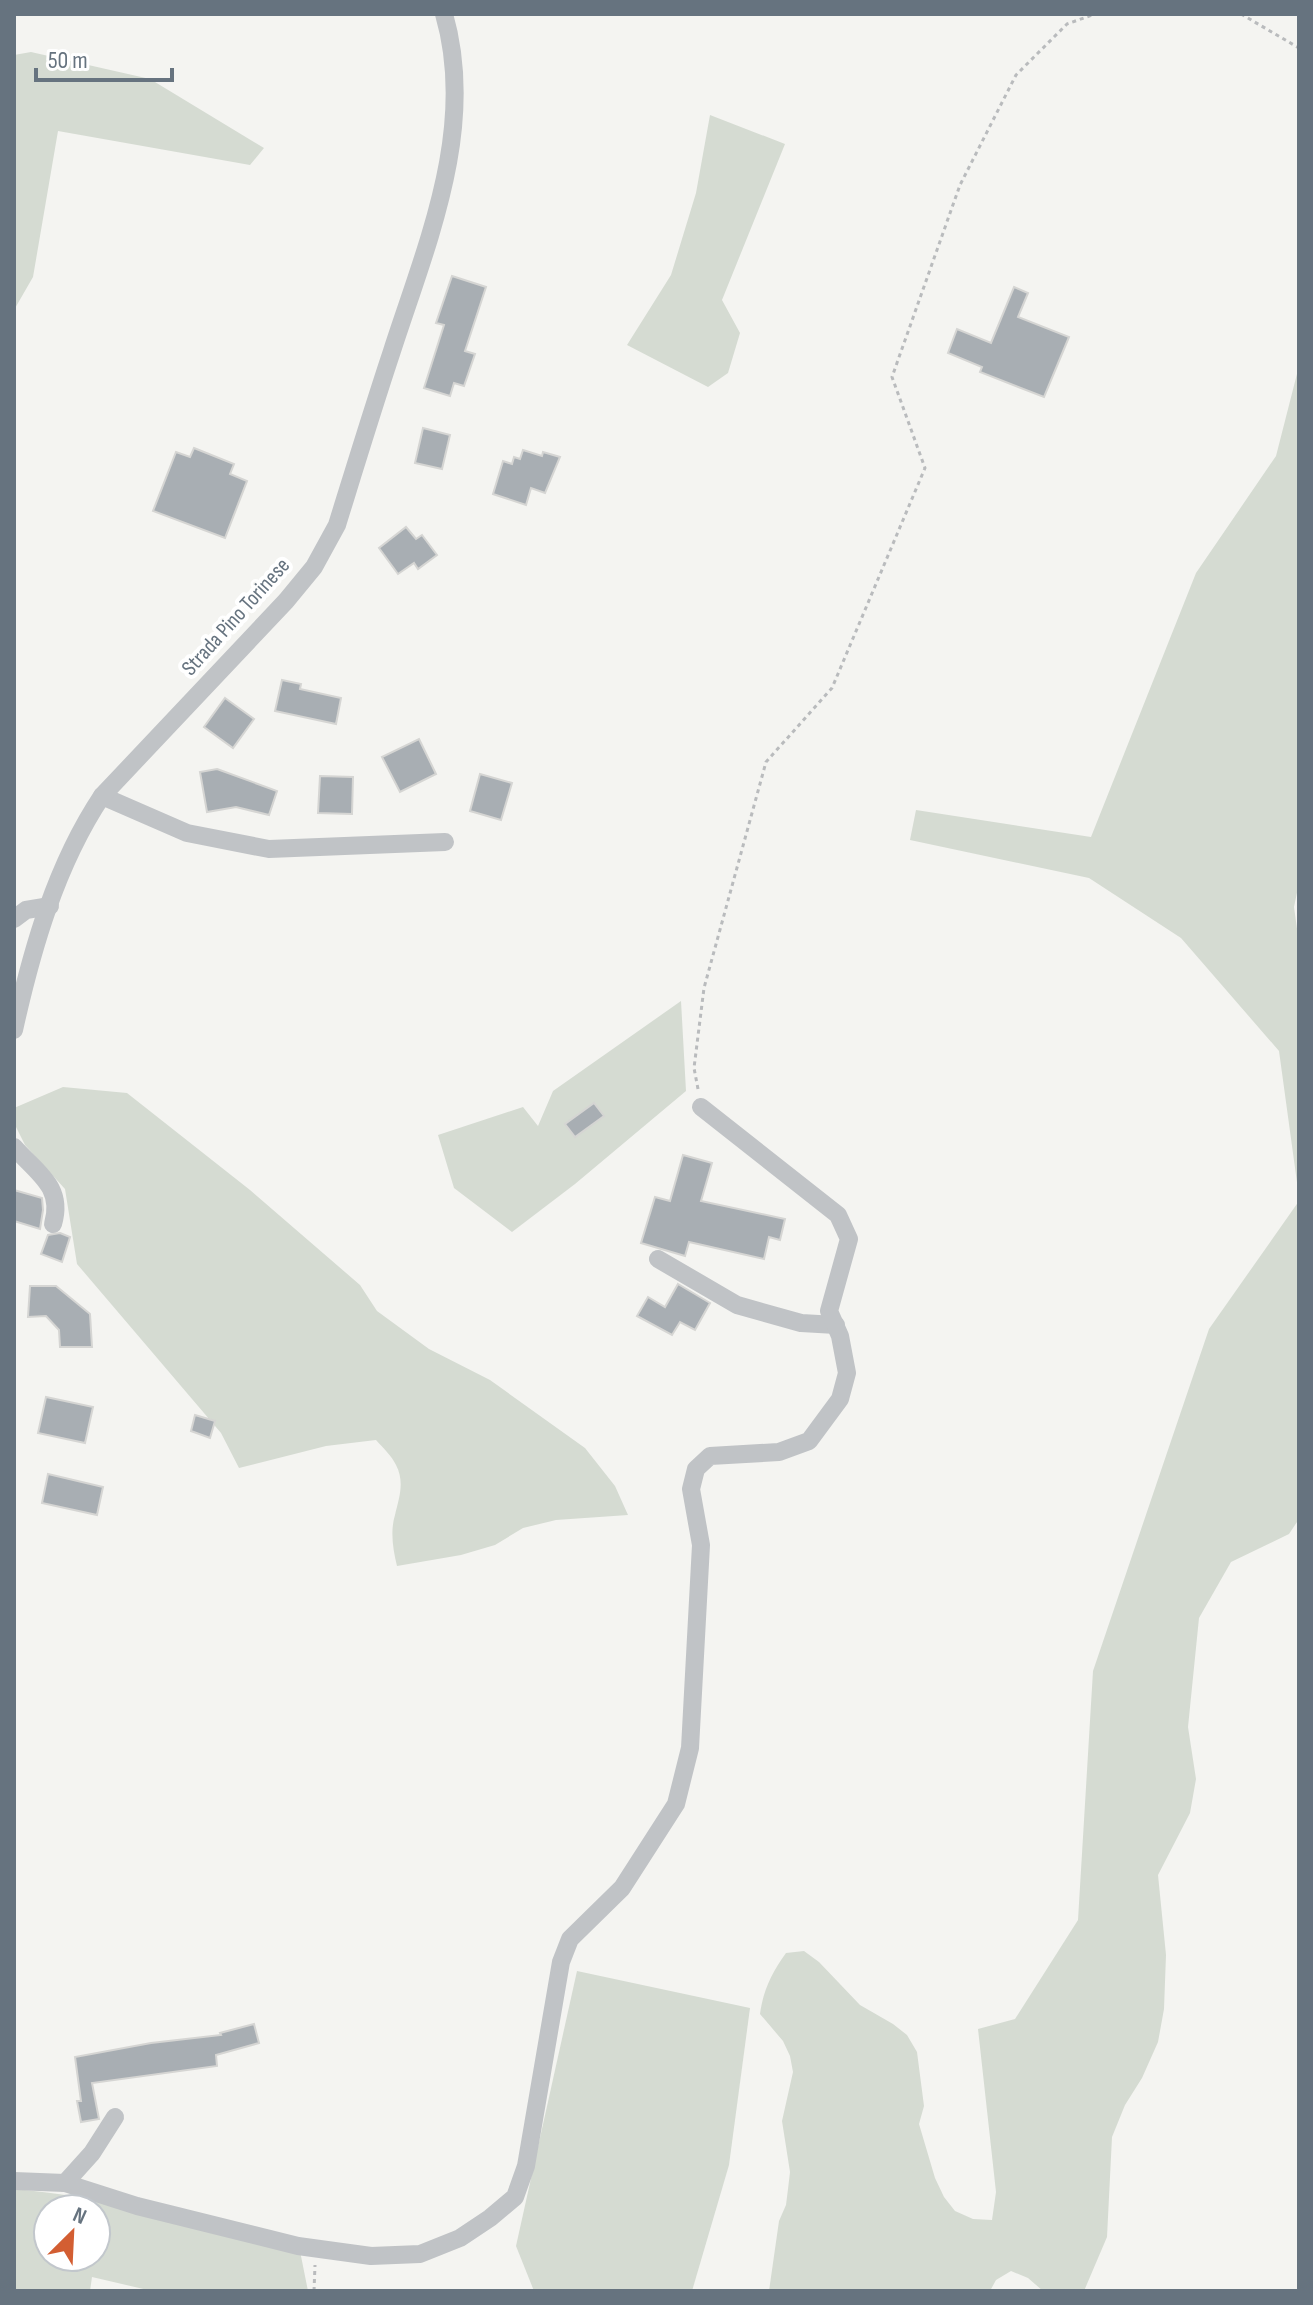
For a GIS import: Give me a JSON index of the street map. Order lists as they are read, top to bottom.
{
  "streets": {
    "street": ["Strada Pino Torinese"]
  },
  "scale_bar": "50 m",
  "north": "top right"
}
